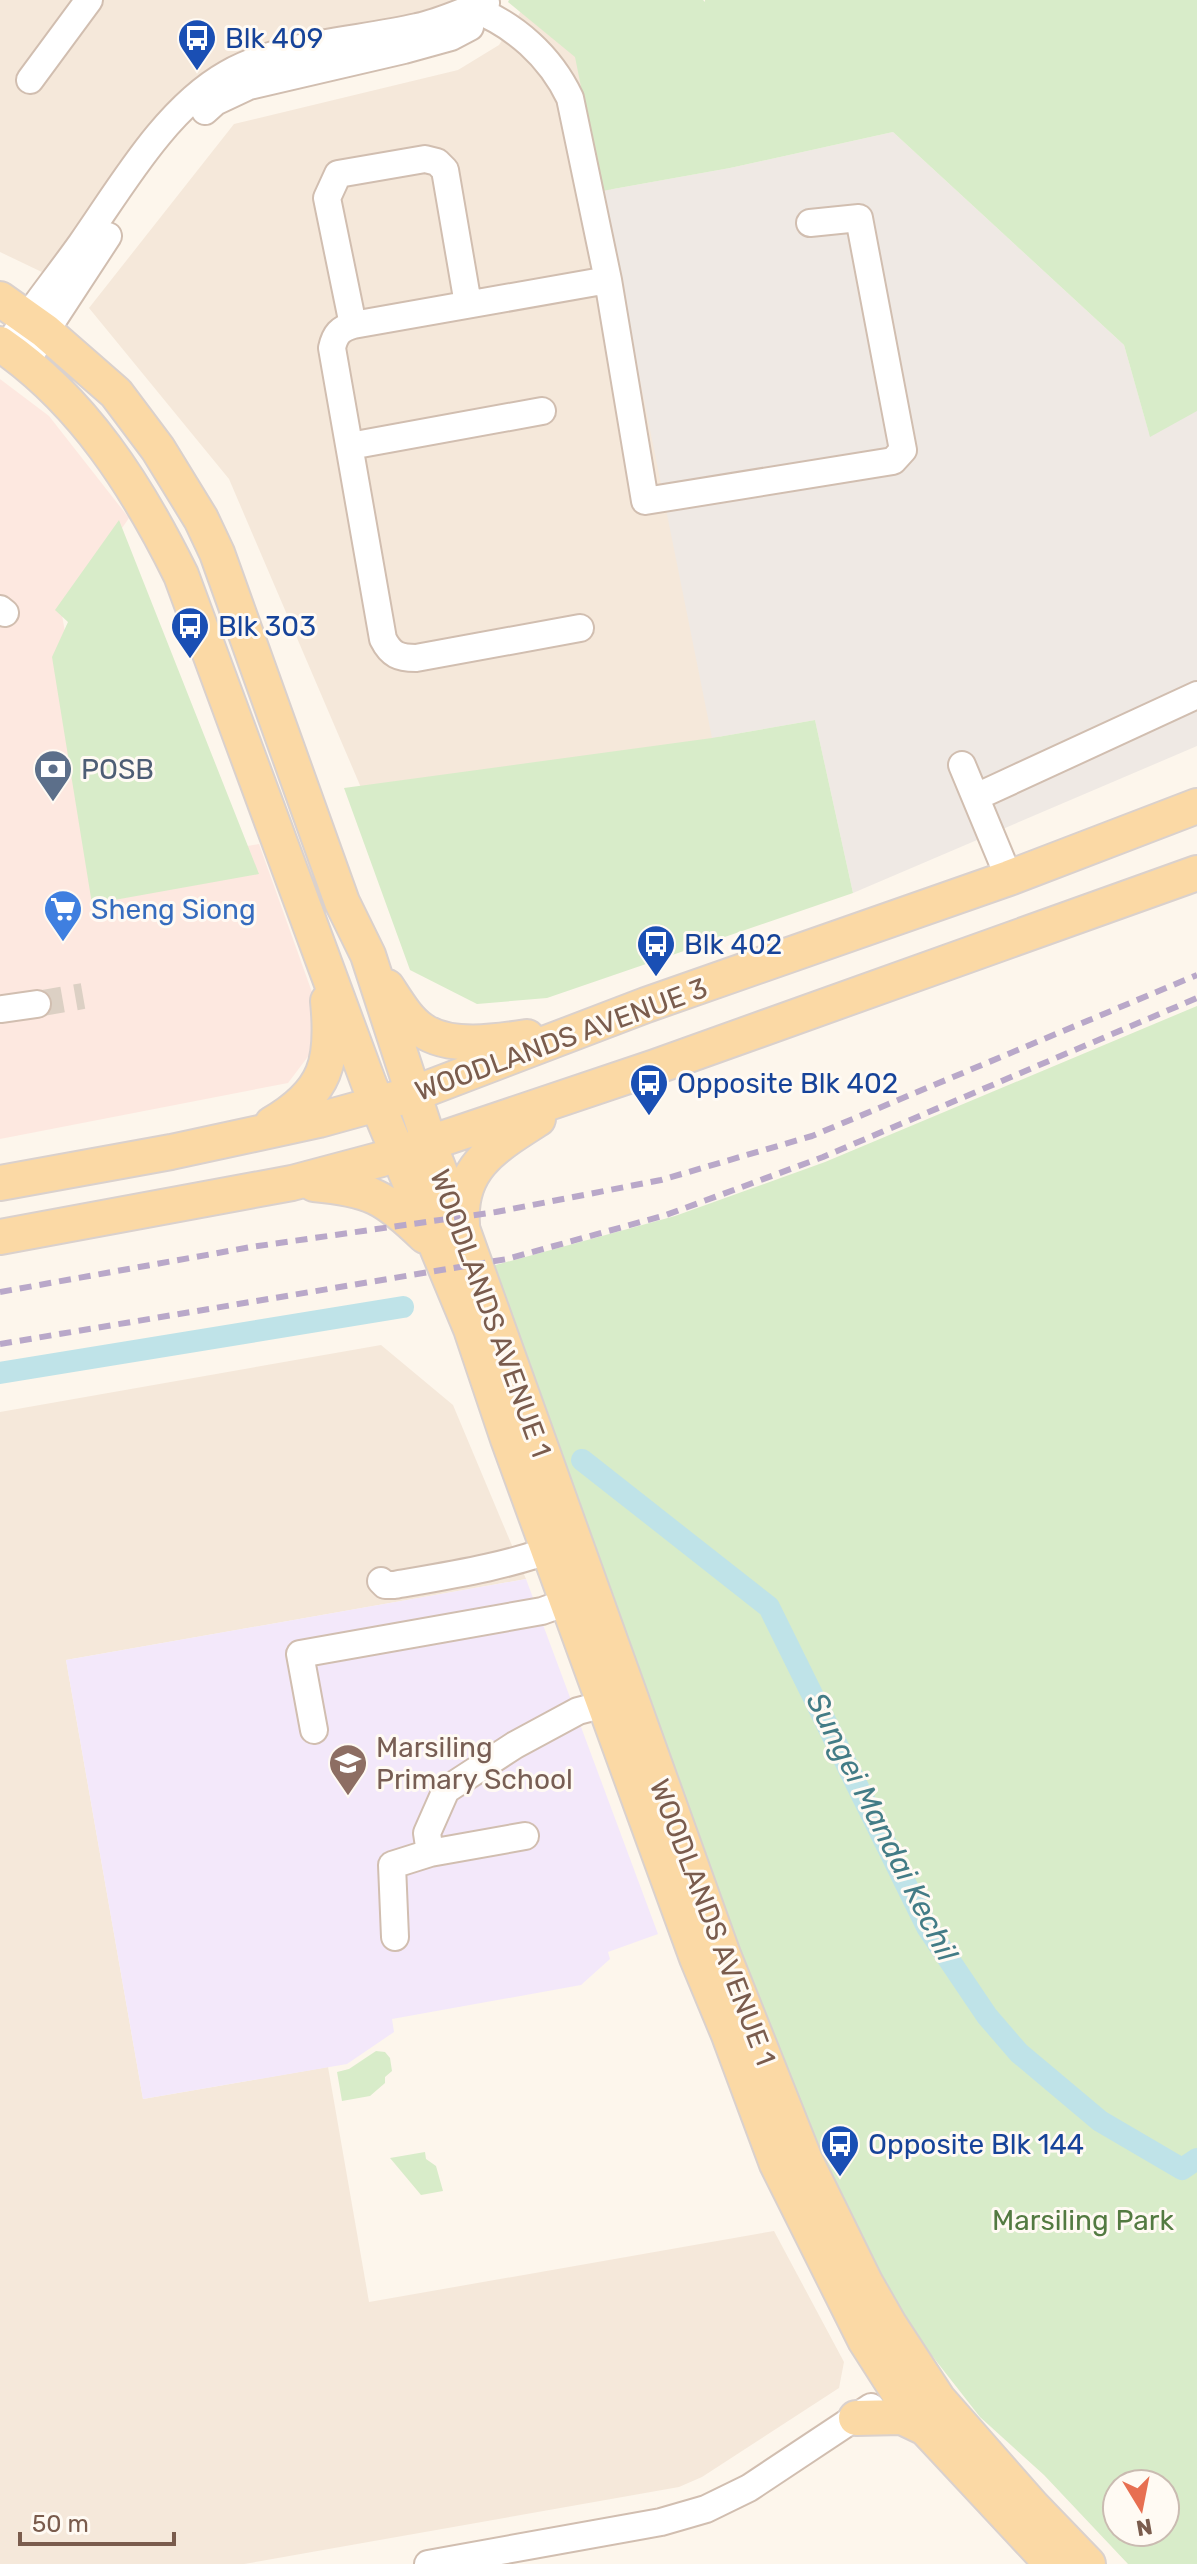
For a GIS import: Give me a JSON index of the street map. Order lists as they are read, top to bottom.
{
  "streets": {
    "main road": ["WOODLANDS AVENUE 3", "WOODLANDS AVENUE 1"]
  },
  "crossings": [
    ["WOODLANDS AVENUE 3", "WOODLANDS AVENUE 1"]
  ],
  "water": ["Sungei Mandai Kechil"],
  "parks": ["Marsiling Park"],
  "places": {
    "bus stop": [
      "Blk 409",
      "Blk 303",
      "Blk 402",
      "Opposite Blk 402",
      "Opposite Blk 144"
    ],
    "bank": ["POSB"],
    "supermarket": ["Sheng Siong"],
    "school or university": ["Marsiling Primary School"]
  },
  "scale_bar": "50 m",
  "north": "bottom"
}
